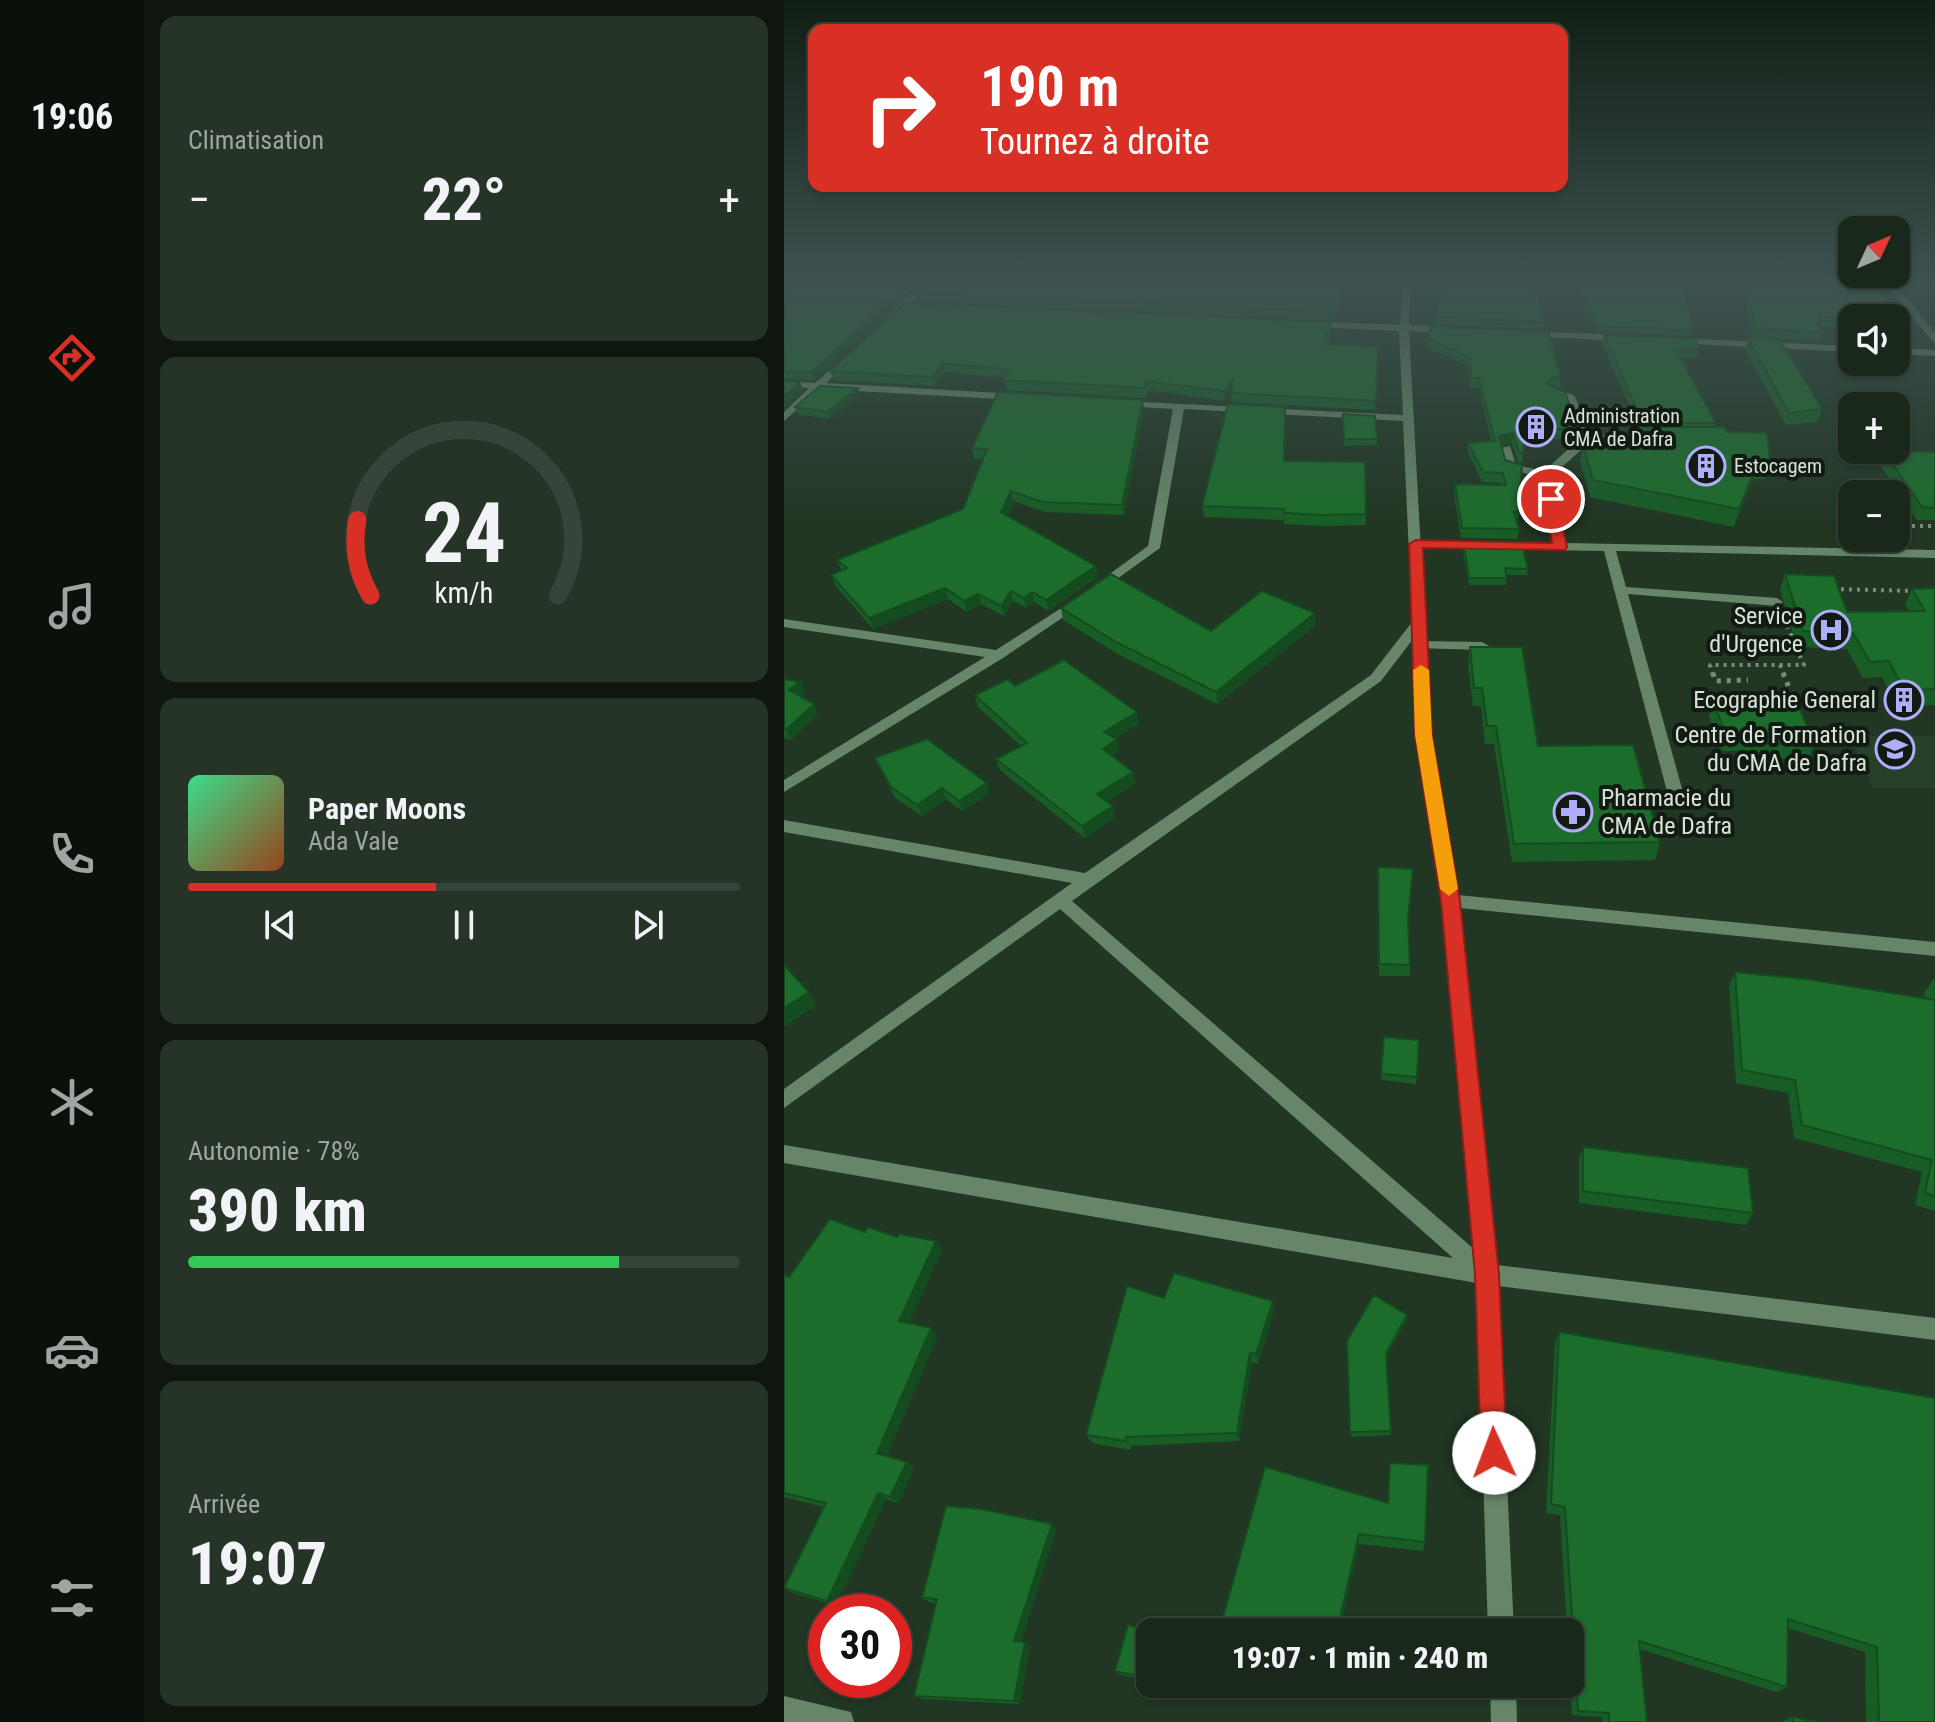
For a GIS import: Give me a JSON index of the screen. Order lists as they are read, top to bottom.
{
  "places": {
    "building": ["Administration CMA de Dafra", "Estocagem", "Ecographie General"],
    "hospital": ["Service d'Urgence"],
    "school or university": ["Centre de Formation du CMA de Dafra"],
    "pharmacy": ["Pharmacie du CMA de Dafra"]
  },
  "north": "top right",
  "page": {
    "tabs": "19:06",
    "tile": [
      "Climatisation",
      ["Autonomie · 78%", "390 km"],
      ["Arrivée", "19:07"]
    ],
    "turn": ["190 m", "Tournez à droite"],
    "heat": ["−", "22°", "+"],
    "map_buttons": ["+", "−"],
    "song": ["Paper Moons", "Ada Vale"],
    "limit": "30",
    "trip": "19:07 · 1 min · 240 m",
    "gauge": ["24", "km/h"]
  }
}
